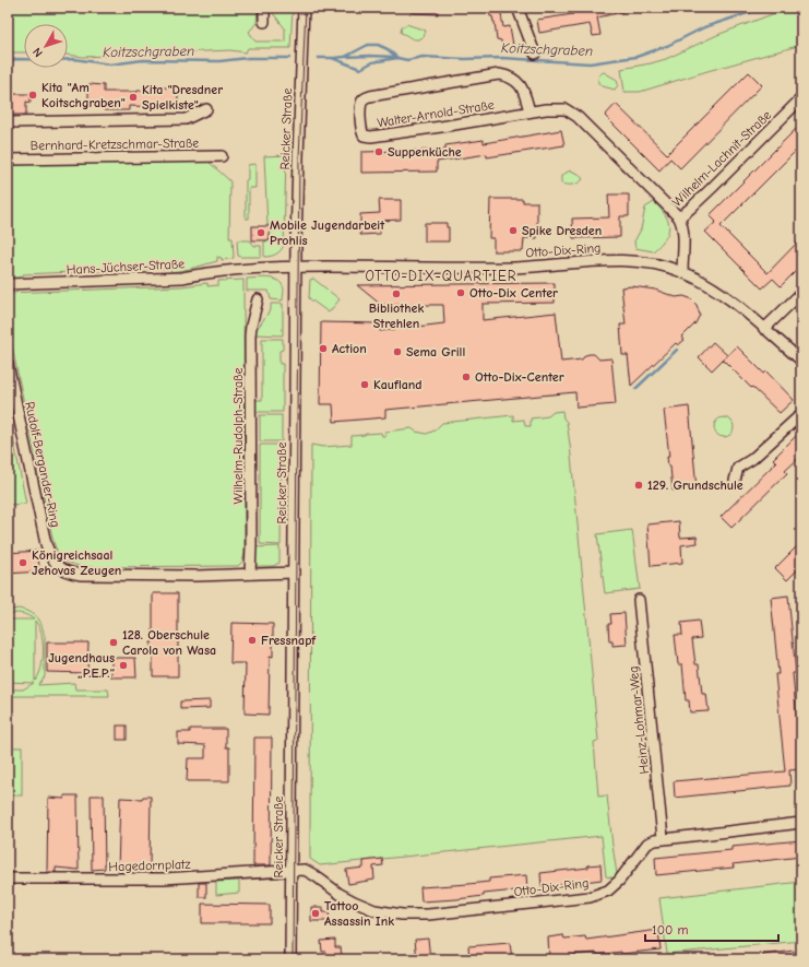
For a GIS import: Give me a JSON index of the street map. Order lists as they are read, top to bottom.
{
  "streets": {
    "street": [
      "Walter-Arnold-Straße",
      "Reicker Straße",
      "Bernhard-Kretzschmar-Straße",
      "Wilhelm-Lachnit-Straße",
      "Otto-Dix-Ring",
      "Hans-Jüchser-Straße",
      "Wilhelm-Rudolph-Straße",
      "Rudolf-Bergander-Ring",
      "Heinz-Lohmar-Weg",
      "Hagedornplatz"
    ]
  },
  "crossings": [
    ["Walter-Arnold-Straße", "Wilhelm-Lachnit-Straße"],
    ["Reicker Straße", "Otto-Dix-Ring"],
    ["Reicker Straße", "Hans-Jüchser-Straße"],
    ["Reicker Straße", "Rudolf-Bergander-Ring"],
    ["Reicker Straße", "Hagedornplatz"],
    ["Wilhelm-Lachnit-Straße", "Otto-Dix-Ring"],
    ["Otto-Dix-Ring", "Hans-Jüchser-Straße"],
    ["Otto-Dix-Ring", "Heinz-Lohmar-Weg"],
    ["Otto-Dix-Ring", "Hagedornplatz"],
    ["Wilhelm-Rudolph-Straße", "Rudolf-Bergander-Ring"]
  ],
  "districts": ["OTTO-DIX-QUARTIER"],
  "water": ["Koitzschgraben"],
  "places": [
    "Kita \"Am Koitschgraben\"",
    "Kita \"Dresdner Spielkiste\"",
    "Suppenküche",
    "Spike Dresden",
    "Mobile Jugendarbeit Prohlis",
    "Otto-Dix Center",
    "Bibliothek Strehlen",
    "Action",
    "Sema Grill",
    "Otto-Dix-Center",
    "Kaufland",
    "129. Grundschule",
    "Königreichsaal Jehovas Zeugen",
    "Fressnapf",
    "128. Oberschule Carola von Wasa",
    "Jugendhaus „P.E.P.“",
    "Tattoo Assassin Ink"
  ],
  "scale_bar": "100 m",
  "north": "bottom left"
}
